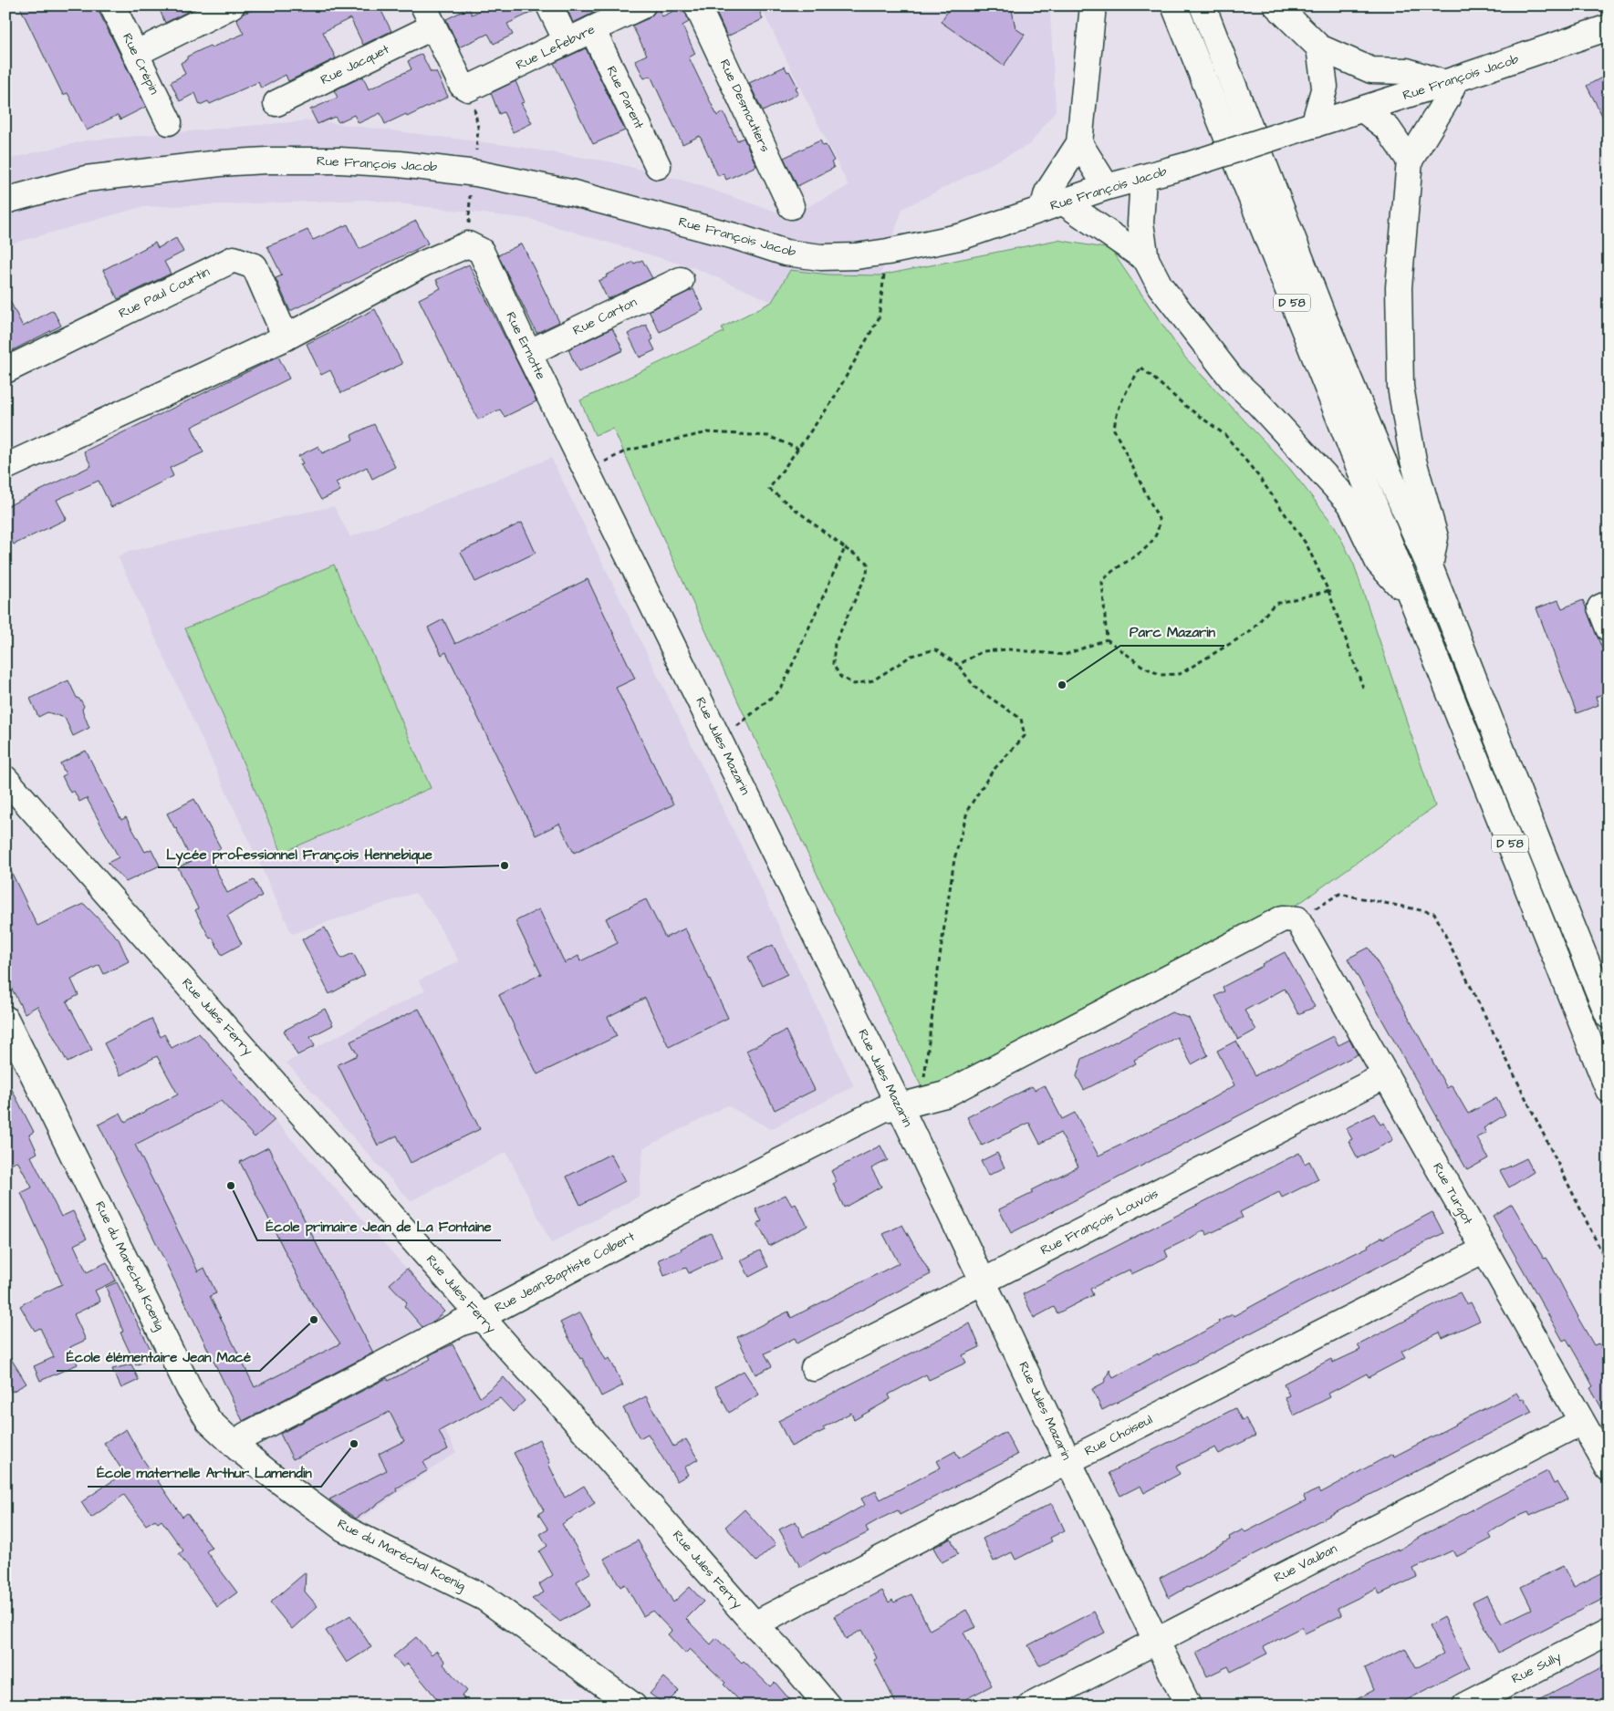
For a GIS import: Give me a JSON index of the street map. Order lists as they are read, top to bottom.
{
  "streets": {
    "main road": [
      "Rue Lefebvre",
      "Rue Crépin",
      "Rue Jacquet",
      "Rue François Jacob",
      "Rue Parent",
      "Rue Desmoutiers",
      "Rue Paul Courtin",
      "D 58",
      "Rue Carton",
      "Rue Ernotte",
      "Rue Jules Mazarin",
      "Rue Jules Ferry",
      "Rue Turgot",
      "Rue François Louvois",
      "Rue du Maréchal Koenig",
      "Rue Jean-Baptiste Colbert",
      "Rue Choiseul",
      "Rue Vauban",
      "Rue Sully"
    ]
  },
  "crossings": [
    ["Rue Lefebvre", "Rue Parent"],
    ["Rue Carton", "Rue Ernotte"],
    ["Rue Ernotte", "Rue Jules Mazarin"],
    ["Rue Jules Mazarin", "Rue François Louvois"],
    ["Rue Jules Mazarin", "Rue Jean-Baptiste Colbert"],
    ["Rue Jules Mazarin", "Rue Choiseul"],
    ["Rue Jules Mazarin", "Rue Vauban"],
    ["Rue Jules Ferry", "Rue Jean-Baptiste Colbert"],
    ["Rue Jules Ferry", "Rue Choiseul"],
    ["Rue Turgot", "Rue François Louvois"],
    ["Rue Turgot", "Rue Jean-Baptiste Colbert"],
    ["Rue Turgot", "Rue Choiseul"],
    ["Rue Turgot", "Rue Vauban"],
    ["Rue du Maréchal Koenig", "Rue Jean-Baptiste Colbert"]
  ],
  "places": [
    "Parc Mazarin",
    "Lycée professionnel François Hennebique",
    "École primaire Jean de La Fontaine",
    "École élémentaire Jean Macé",
    "École maternelle Arthur Lamendin"
  ]
}
